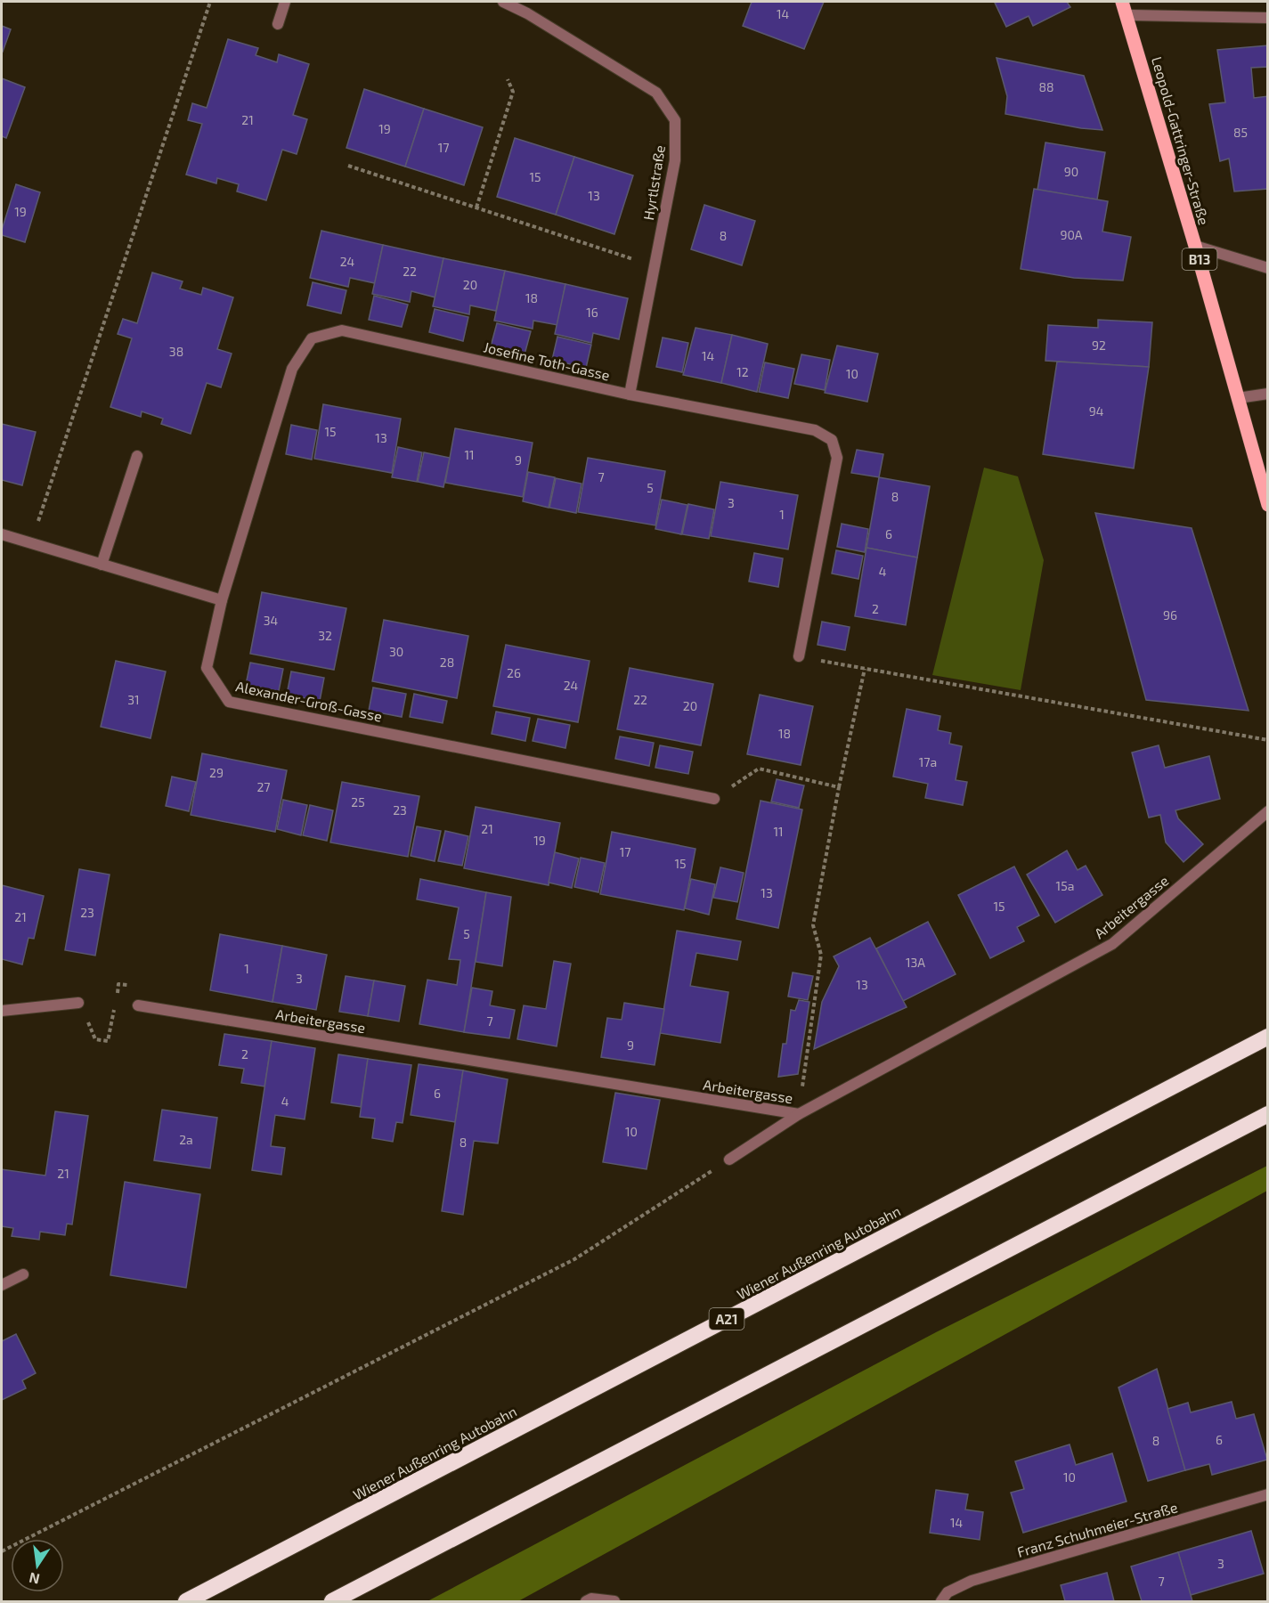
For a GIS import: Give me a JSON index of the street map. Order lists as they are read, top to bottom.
{
  "streets": {
    "highway": ["Wiener Außenring Autobahn", "A21"],
    "main road": ["Leopold-Gattringer-Straße", "B13"],
    "street": [
      "Hyrtlstraße",
      "Josefine Toth-Gasse",
      "Alexander-Groß-Gasse",
      "Arbeitergasse",
      "Franz Schuhmeier-Straße"
    ]
  },
  "crossings": [
    ["Hyrtlstraße", "Josefine Toth-Gasse"],
    ["Josefine Toth-Gasse", "Alexander-Groß-Gasse"]
  ],
  "house_numbers": [
    "14",
    "88",
    "21",
    "19",
    "85",
    "17",
    "90",
    "15",
    "13",
    "19",
    "90A",
    "8",
    "24",
    "22",
    "20",
    "18",
    "16",
    "92",
    "38",
    "14",
    "12",
    "10",
    "94",
    "15",
    "13",
    "11",
    "9",
    "7",
    "5",
    "8",
    "3",
    "1",
    "6",
    "4",
    "2",
    "96",
    "34",
    "32",
    "30",
    "28",
    "26",
    "24",
    "31",
    "22",
    "20",
    "18",
    "17a",
    "29",
    "27",
    "25",
    "23",
    "21",
    "11",
    "19",
    "17",
    "15",
    "15a",
    "13",
    "15",
    "23",
    "21",
    "5",
    "13A",
    "1",
    "3",
    "13",
    "7",
    "9",
    "2",
    "6",
    "4",
    "10",
    "2a",
    "8",
    "21",
    "6",
    "8",
    "10",
    "14",
    "3",
    "7"
  ],
  "north": "bottom"
}
